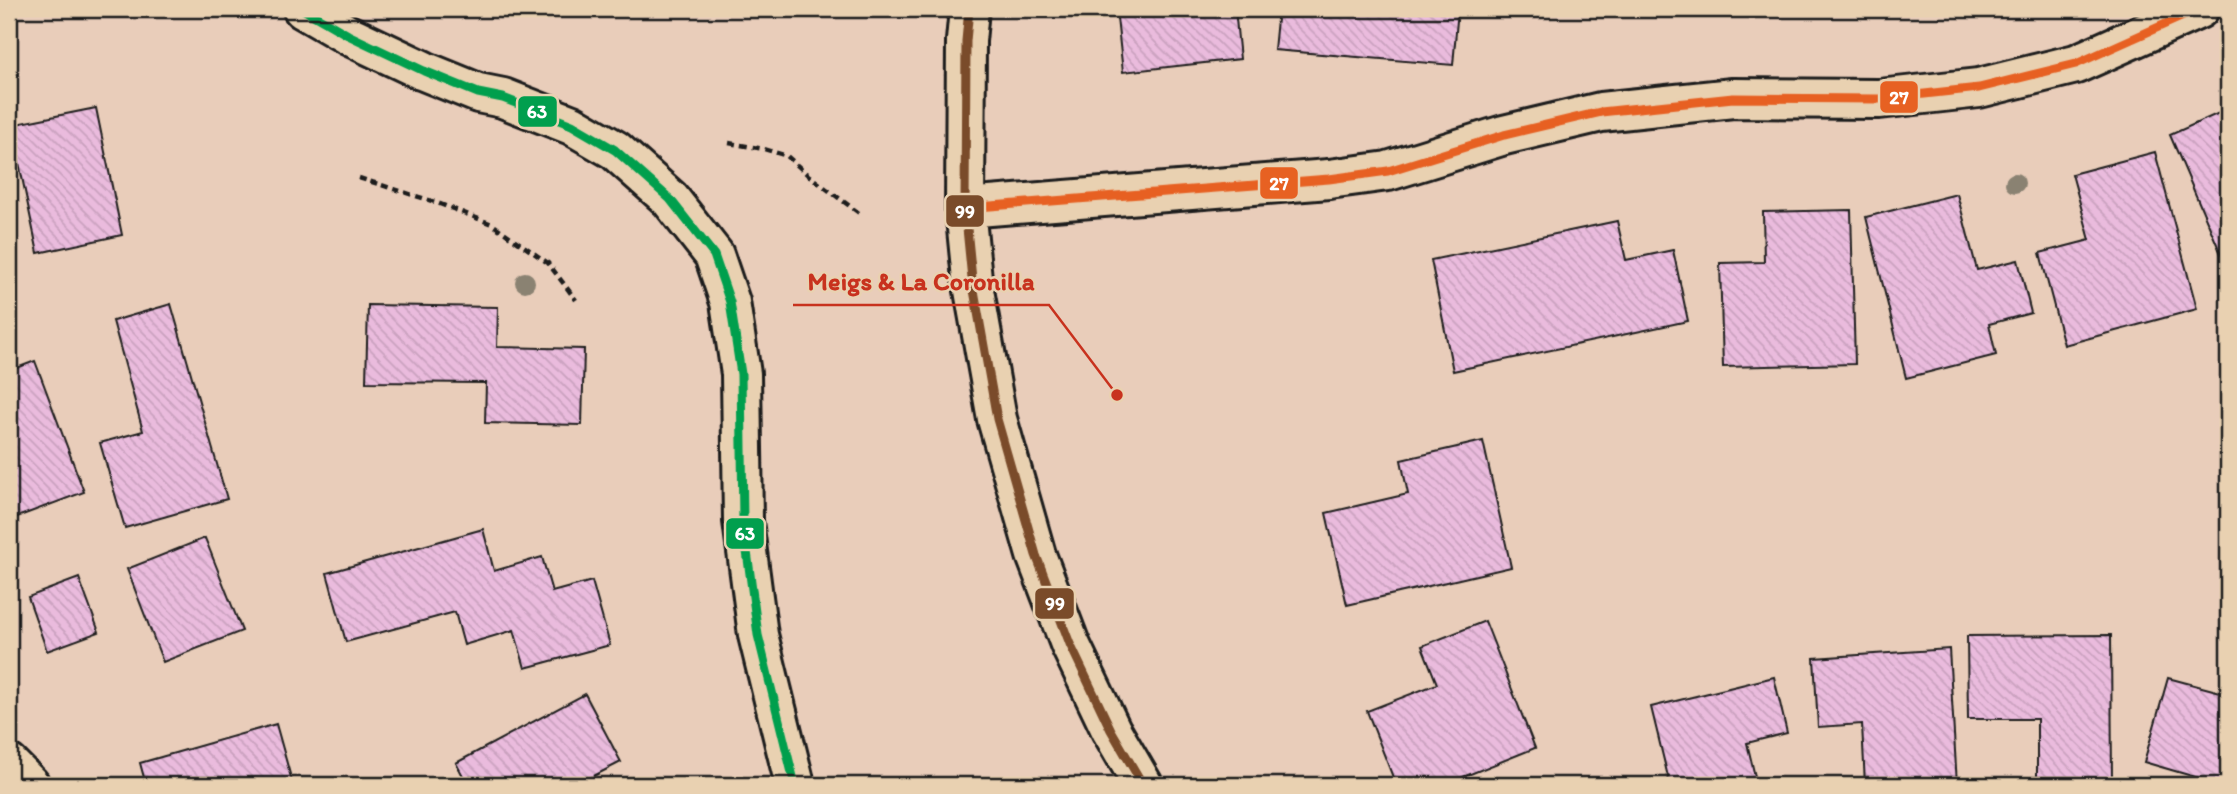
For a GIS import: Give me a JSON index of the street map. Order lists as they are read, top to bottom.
{
  "places": ["Meigs & La Coronilla"],
  "lines": ["transit line 99", "transit line 27", "transit line 63"]
}
